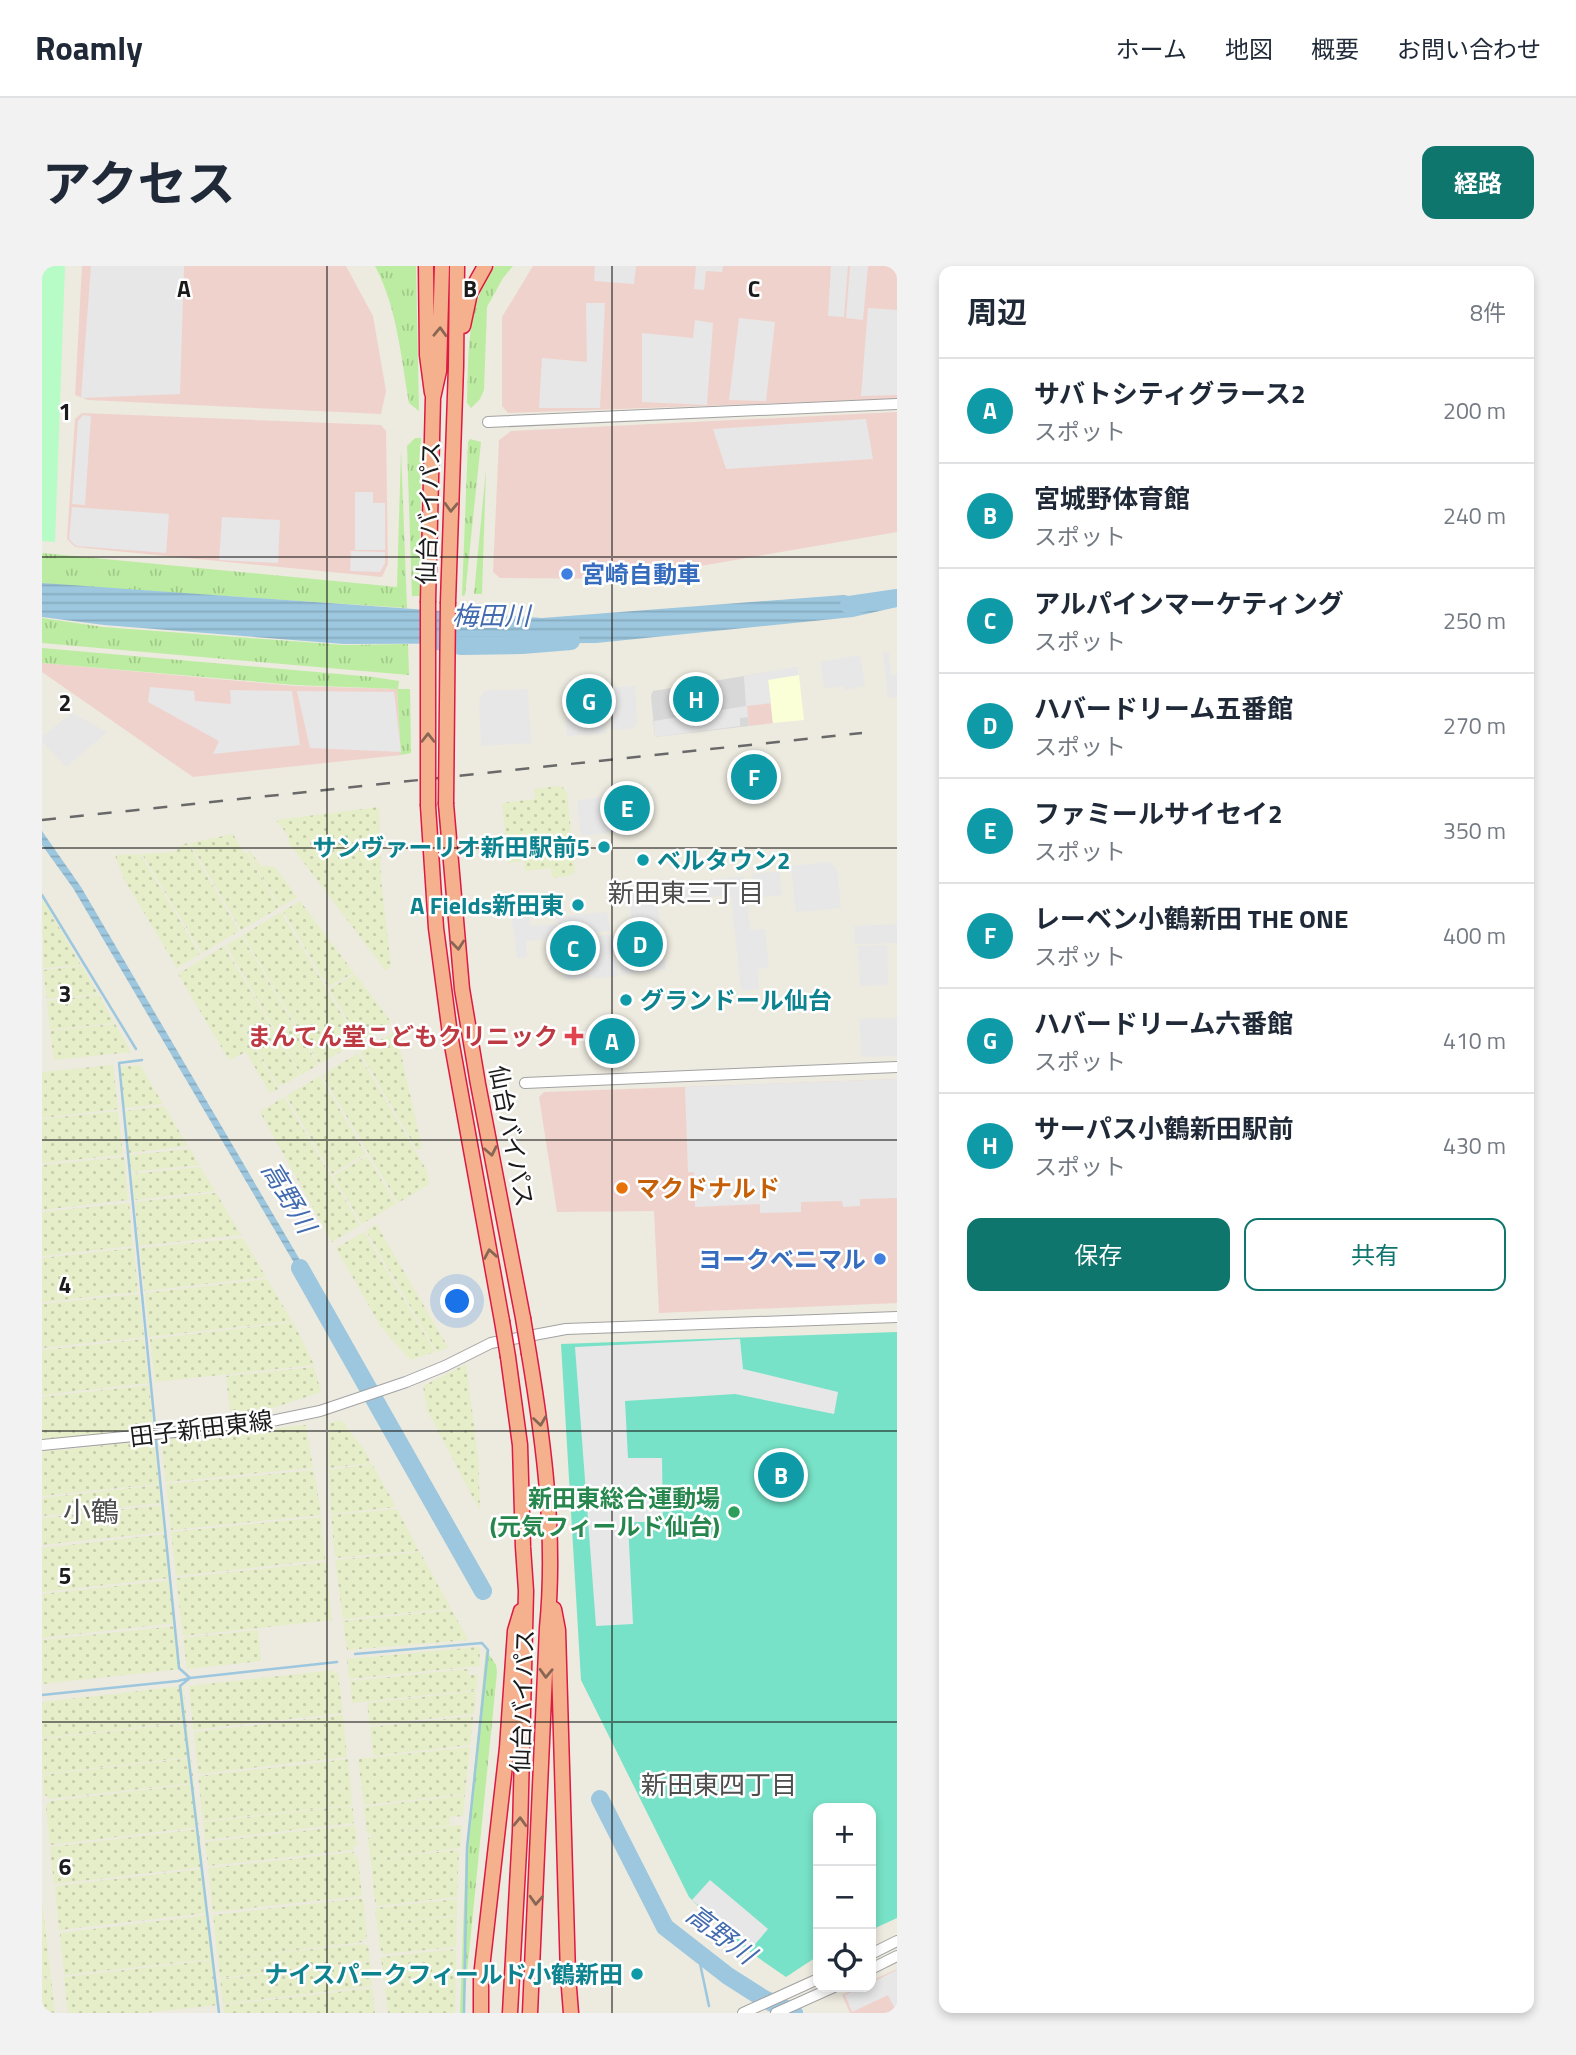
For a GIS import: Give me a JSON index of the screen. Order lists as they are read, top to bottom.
{
  "streets": {
    "highway": ["仙台バイパス"],
    "street": ["田子新田東線"]
  },
  "districts": ["新田東三丁目", "小鶴", "新田東四丁目"],
  "water": ["梅田川", "高野川"],
  "places": {
    "other": [
      "宮崎自動車",
      "サンヴァーリオ新田駅前5",
      "ベルタウン2",
      "A Fields新田東",
      "グランドール仙台",
      "マクドナルド",
      "ヨークベニマル",
      "新田東総合運動場 (元気フィールド仙台)",
      "ナイスパークフィールド小鶴新田"
    ],
    "health": ["まんてん堂こどもクリニック"]
  },
  "page": {
    "header": "Roamly",
    "nav": [
      "ホーム",
      "地図",
      "概要",
      "お問い合わせ"
    ],
    "title": "アクセス",
    "buttons": [
      "経路",
      ["保存", "共有"]
    ],
    "heading": ["周辺", "8件"],
    "list": [
      {
        "mark": "A",
        "name": "サバトシティグラース2",
        "note": "スポット",
        "value": "200 m"
      },
      {
        "mark": "B",
        "name": "宮城野体育館",
        "note": "スポット",
        "value": "240 m"
      },
      {
        "mark": "C",
        "name": "アルパインマーケティング",
        "note": "スポット",
        "value": "250 m"
      },
      {
        "mark": "D",
        "name": "ハバードリーム五番館",
        "note": "スポット",
        "value": "270 m"
      },
      {
        "mark": "E",
        "name": "ファミールサイセイ2",
        "note": "スポット",
        "value": "350 m"
      },
      {
        "mark": "F",
        "name": "レーベン小鶴新田 THE ONE",
        "note": "スポット",
        "value": "400 m"
      },
      {
        "mark": "G",
        "name": "ハバードリーム六番館",
        "note": "スポット",
        "value": "410 m"
      },
      {
        "mark": "H",
        "name": "サーパス小鶴新田駅前",
        "note": "スポット",
        "value": "430 m"
      }
    ],
    "pins": [
      "H",
      "G",
      "F",
      "E",
      "D",
      "C",
      "A",
      "B"
    ],
    "map_buttons": ["+", "−"]
  },
  "grid": {
    "columns": ["A", "B", "C"],
    "rows": [
      "1",
      "2",
      "3",
      "4",
      "5",
      "6"
    ]
  }
}
